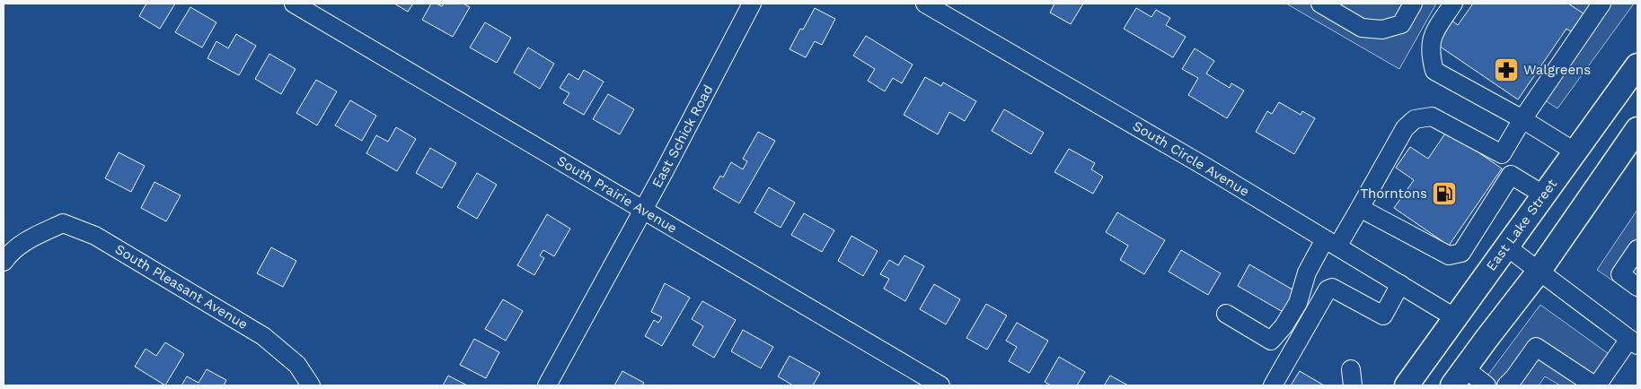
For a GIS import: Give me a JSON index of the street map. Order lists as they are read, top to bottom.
{
  "streets": {
    "main road": ["East Lake Street"],
    "street": [
      "East Schick Road",
      "South Circle Avenue",
      "South Prairie Avenue",
      "South Pleasant Avenue"
    ]
  },
  "crossings": [
    ["East Schick Road", "South Prairie Avenue"],
    ["South Circle Avenue", "East Lake Street"]
  ],
  "places": {
    "pharmacy": ["Walgreens"],
    "fuel station": ["Thorntons"]
  }
}
